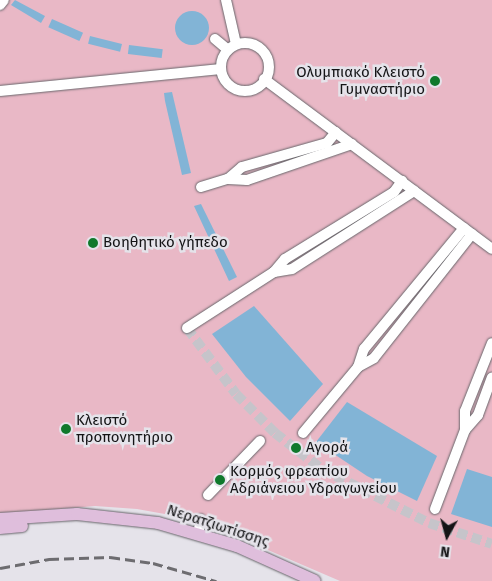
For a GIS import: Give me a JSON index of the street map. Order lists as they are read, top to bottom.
{
  "streets": {
    "main road": ["Νερατζιωτίσσης"]
  },
  "places": [
    "Ολυμπιακό Κλειστό Γυμναστήριο",
    "Βοηθητικό γήπεδο",
    "Κλειστό προπονητήριο",
    "Αγορά",
    "Κορμός φρεατίου Αδριάνειου Υδραγωγείου"
  ],
  "north": "bottom"
}
